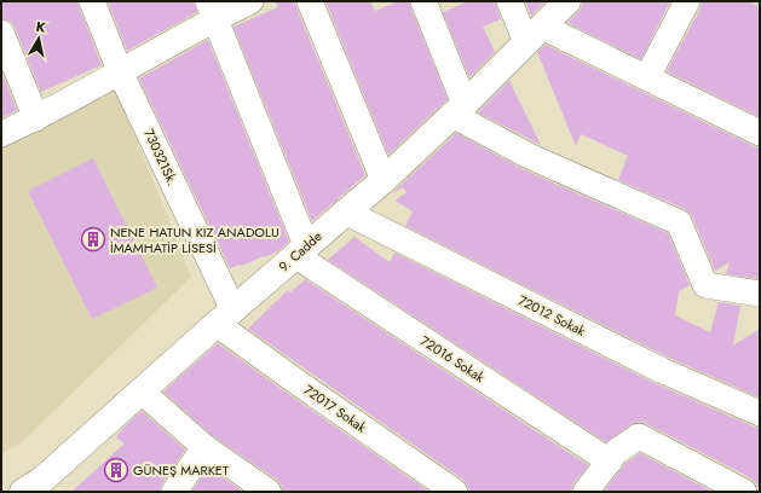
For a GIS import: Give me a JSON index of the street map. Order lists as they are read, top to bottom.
{
  "streets": {
    "street": [
      "730321Sk.",
      "9. Cadde",
      "72012 Sokak",
      "72016 Sokak",
      "72017 Sokak"
    ]
  },
  "crossings": [
    ["730321Sk.", "9. Cadde"],
    ["730321Sk.", "72017 Sokak"],
    ["9. Cadde", "72012 Sokak"],
    ["9. Cadde", "72016 Sokak"],
    ["9. Cadde", "72017 Sokak"]
  ],
  "places": {
    "building": ["NENE HATUN KIZ ANADOLU İMAMHATİP LİSESİ", "GÜNEŞ MARKET"]
  },
  "north": "top"
}
